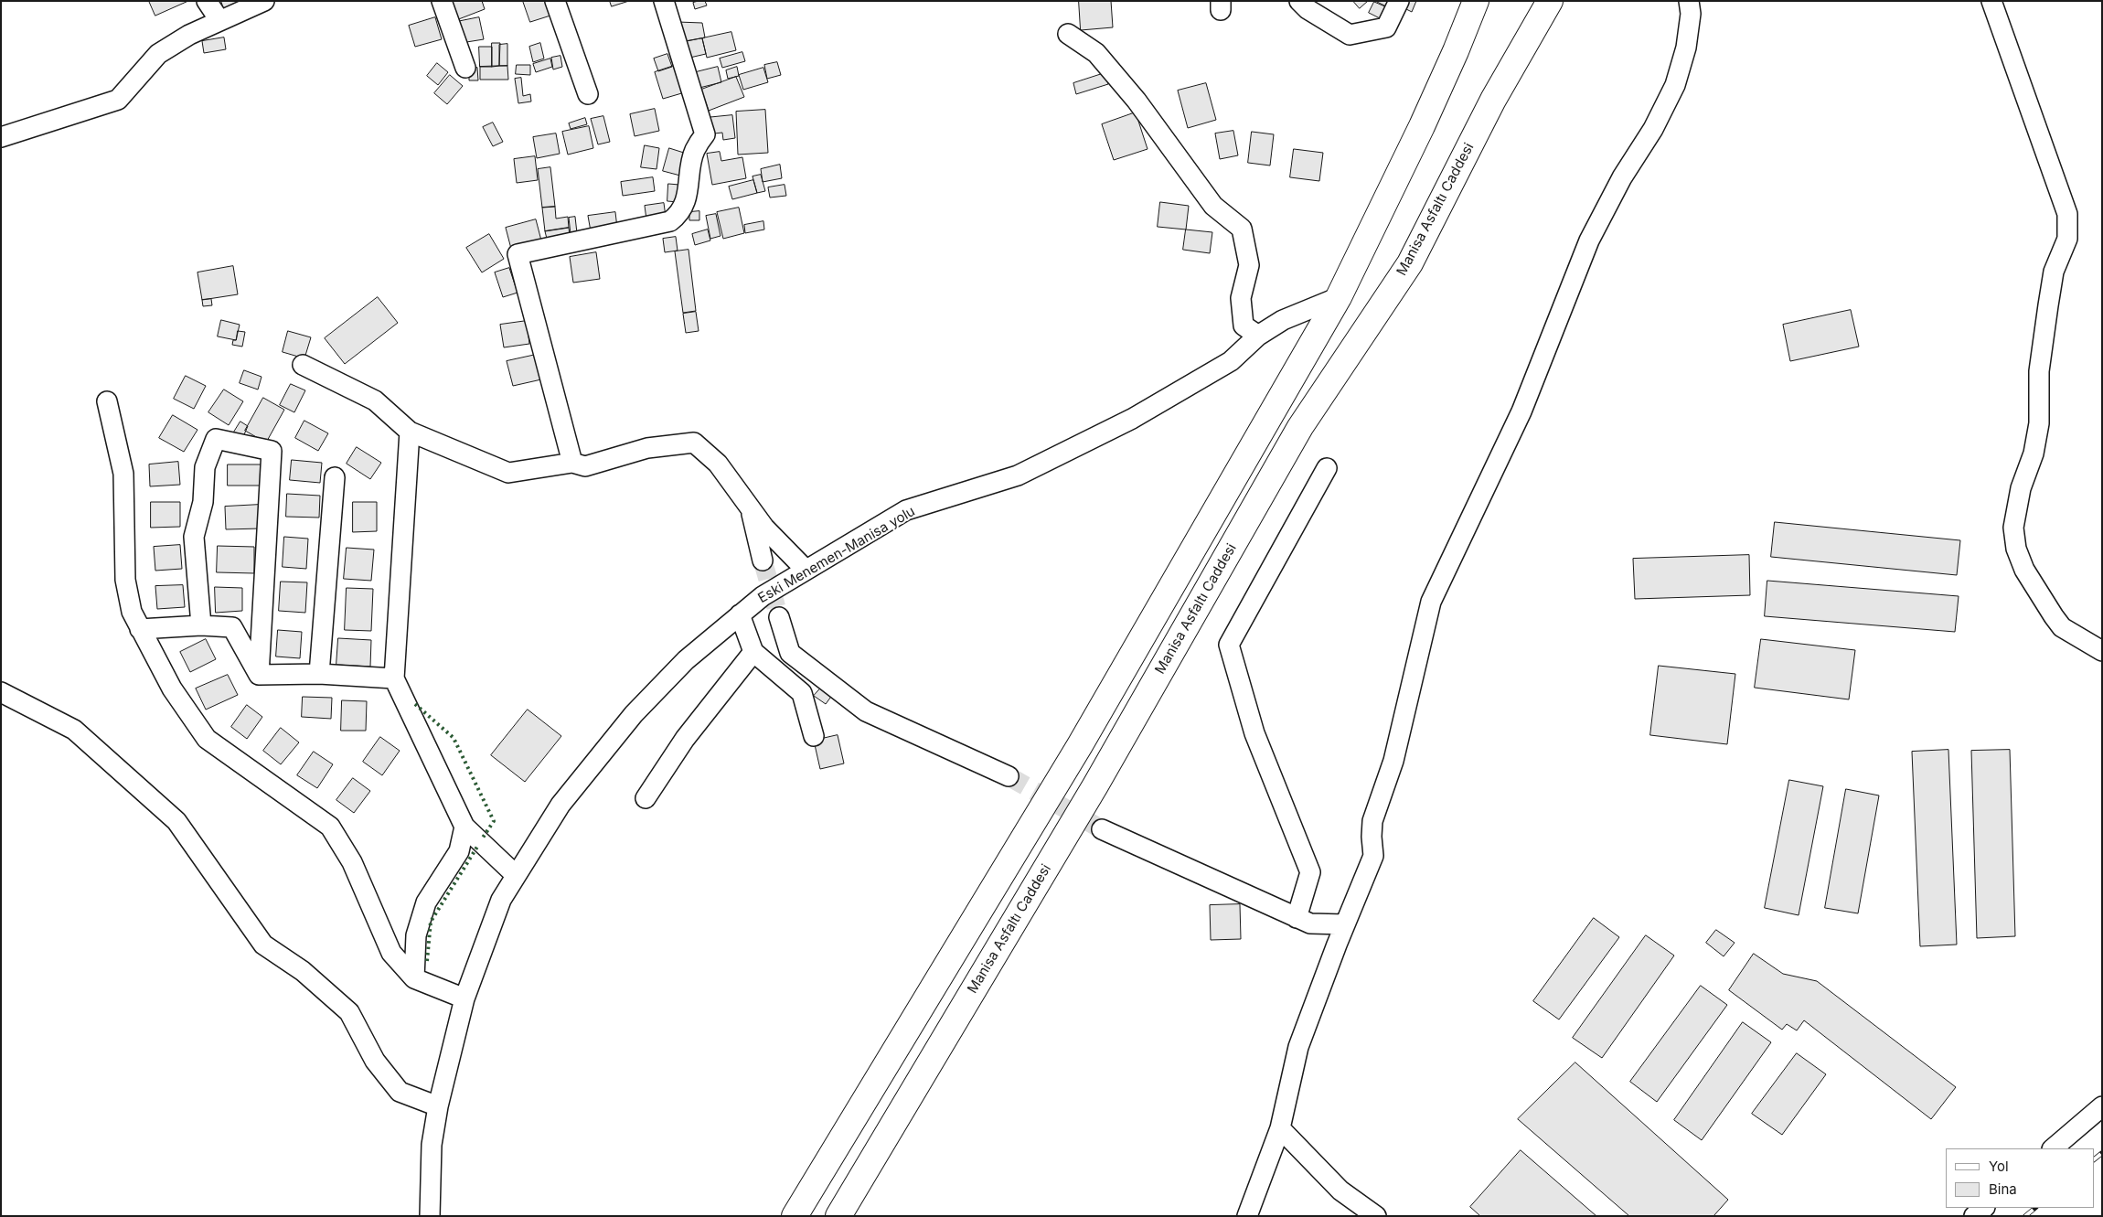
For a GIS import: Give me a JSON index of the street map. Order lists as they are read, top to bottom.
{
  "streets": {
    "highway": ["Manisa Asfaltı Caddesi"],
    "street": ["Eski Menemen-Manisa yolu"]
  },
  "legend": ["Yol", "Bina"]
}
